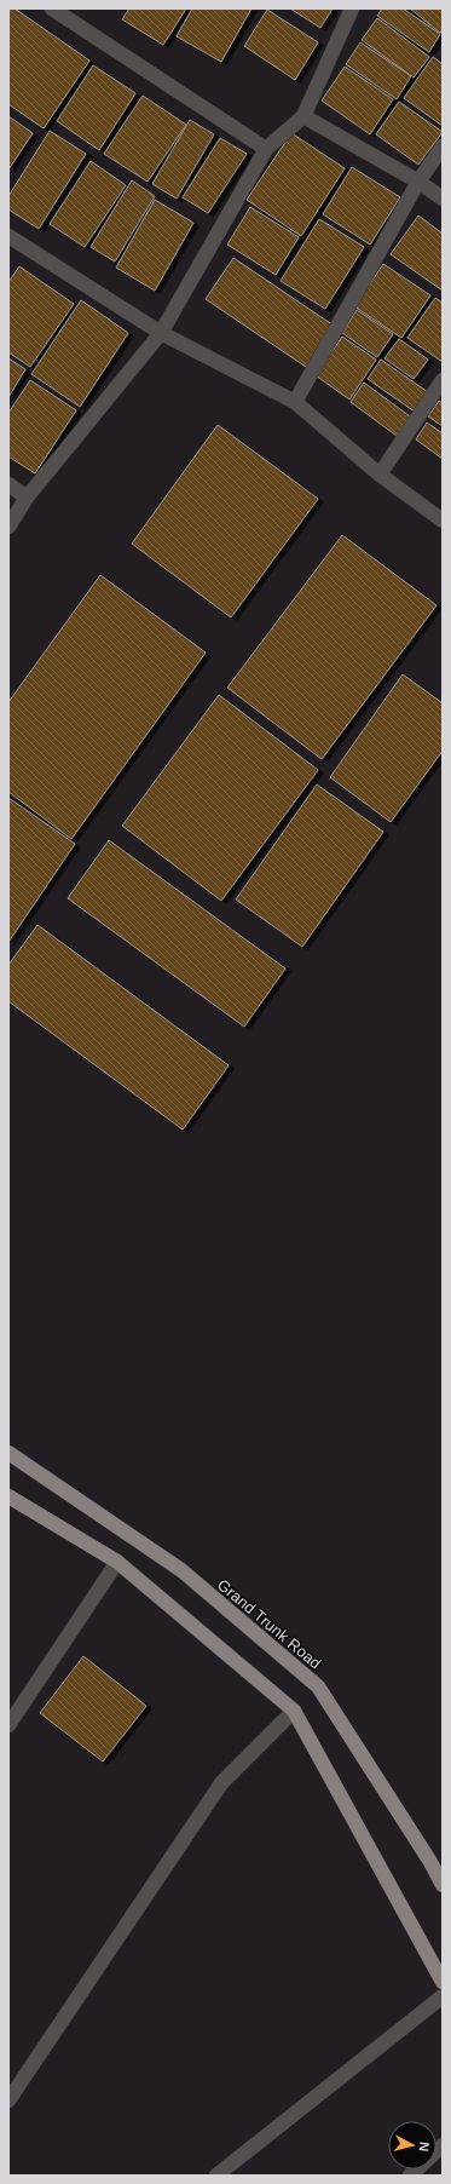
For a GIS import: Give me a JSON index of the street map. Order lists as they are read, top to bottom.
{
  "streets": {
    "main road": ["Grand Trunk Road"]
  },
  "north": "right"
}
